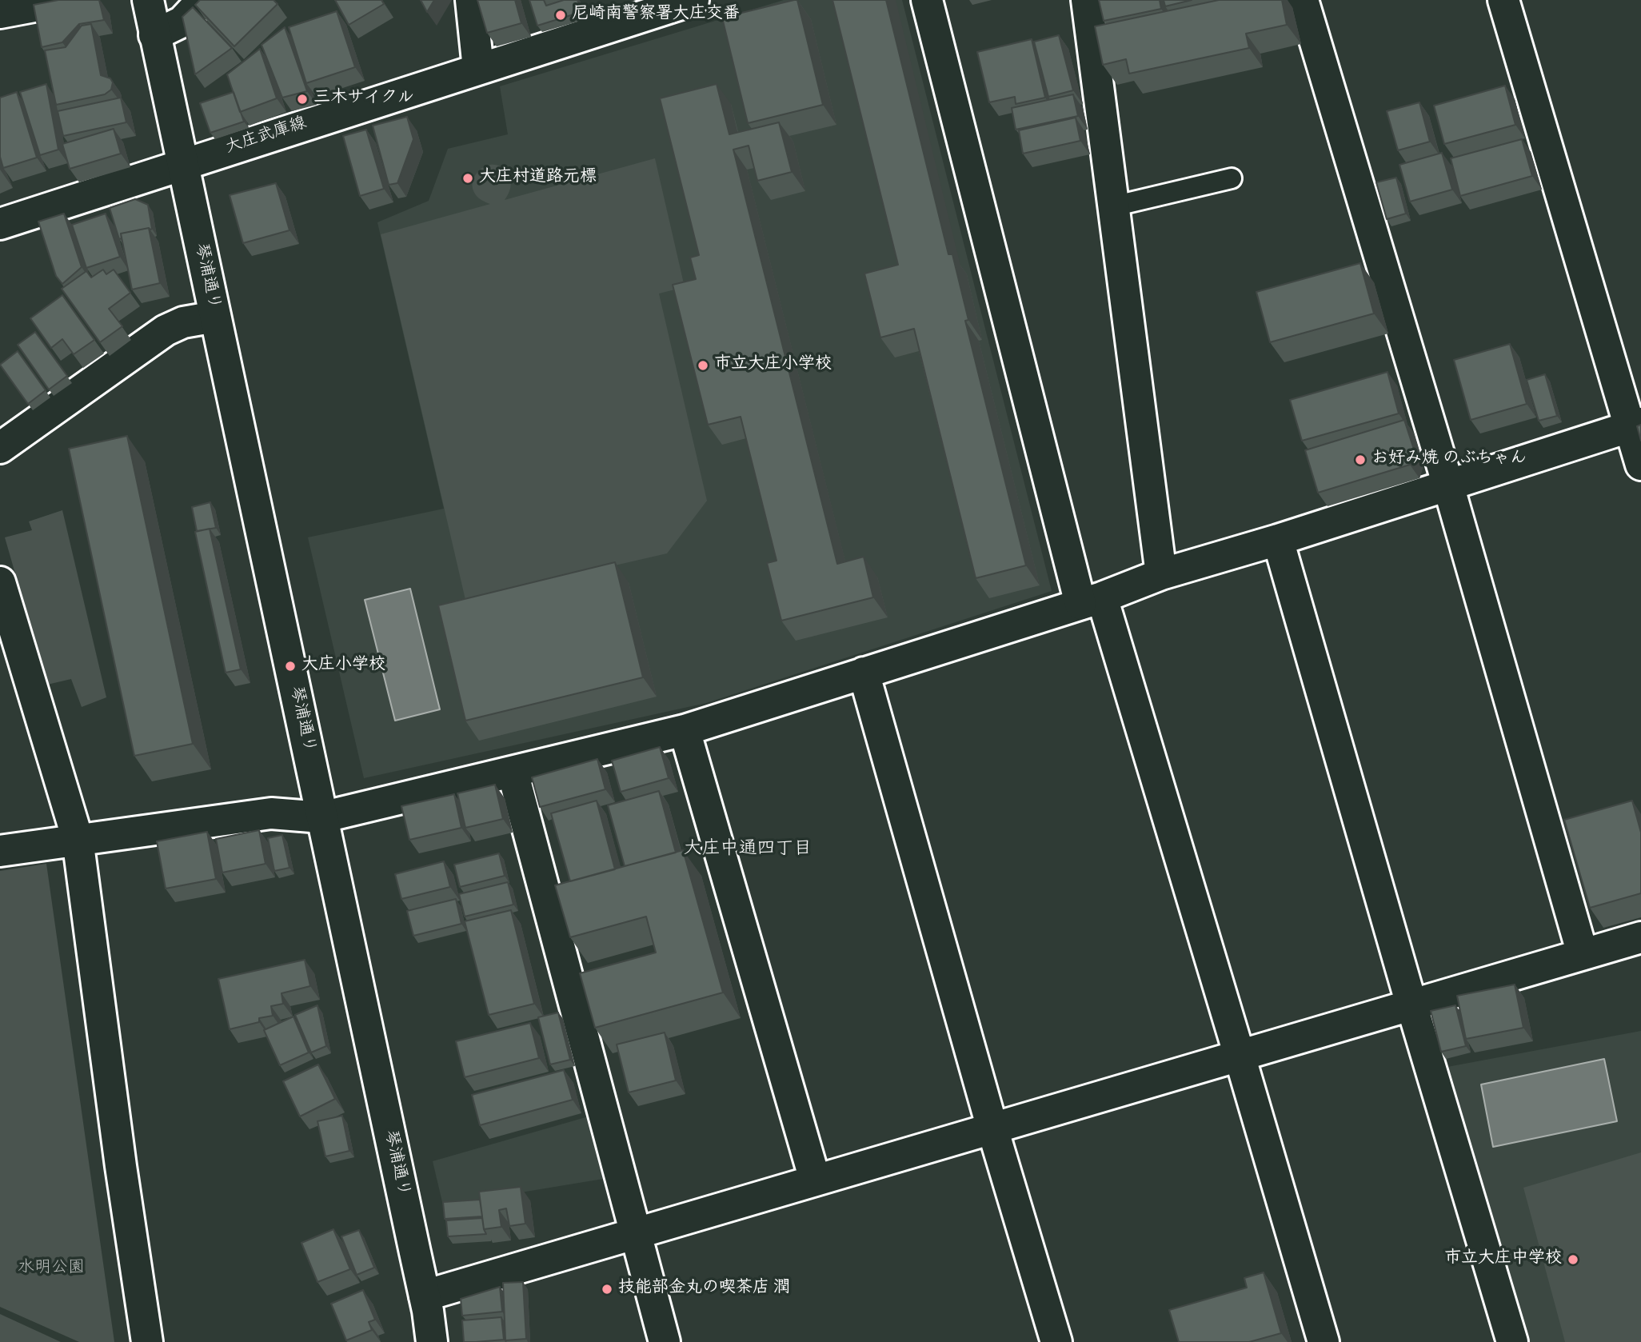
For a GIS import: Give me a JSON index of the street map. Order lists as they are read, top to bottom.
{
  "streets": {
    "street": ["大庄武庫線", "琴浦通り"]
  },
  "crossings": [
    ["大庄武庫線", "琴浦通り"]
  ],
  "districts": ["大庄中通四丁目"],
  "parks": ["水明公園"],
  "places": [
    "尼崎南警察署大庄交番",
    "三木サイクル",
    "大庄村道路元標",
    "市立大庄小学校",
    "お好み焼 のぶちゃん",
    "大庄小学校",
    "市立大庄中学校",
    "技能部金丸の喫茶店 潤"
  ]
}
